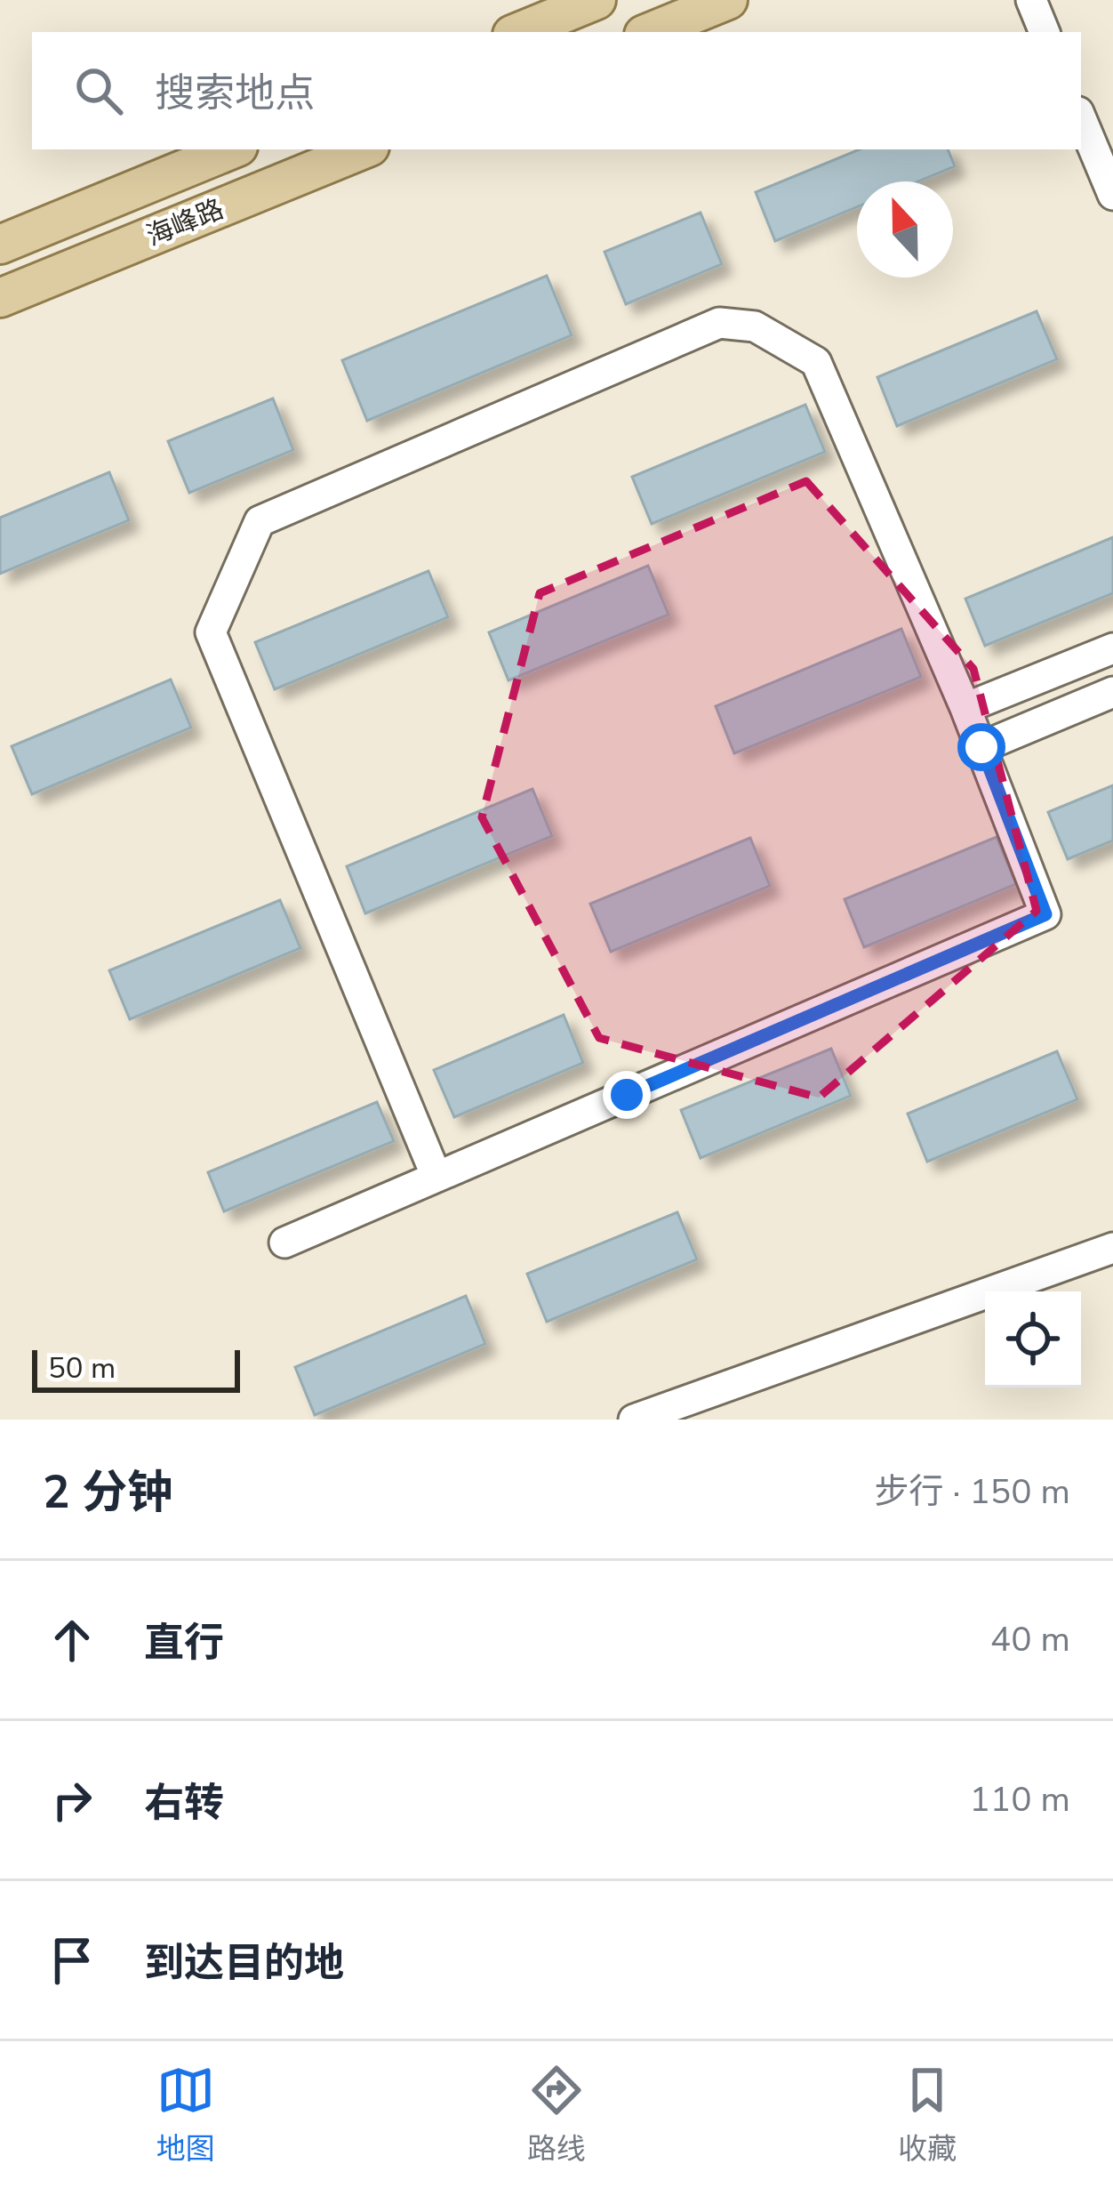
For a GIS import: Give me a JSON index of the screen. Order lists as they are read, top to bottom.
{
  "streets": {
    "main road": ["海峰路"]
  },
  "scale_bar": "50 m",
  "north": "top",
  "page": {
    "search": "搜索地点",
    "scale": "50 m",
    "heading": ["2 分钟", "步行 · 150 m"],
    "list": [
      ["直行", "40 m"],
      ["右转", "110 m"],
      "到达目的地"
    ],
    "nav": ["地图", "路线", "收藏"]
  }
}
